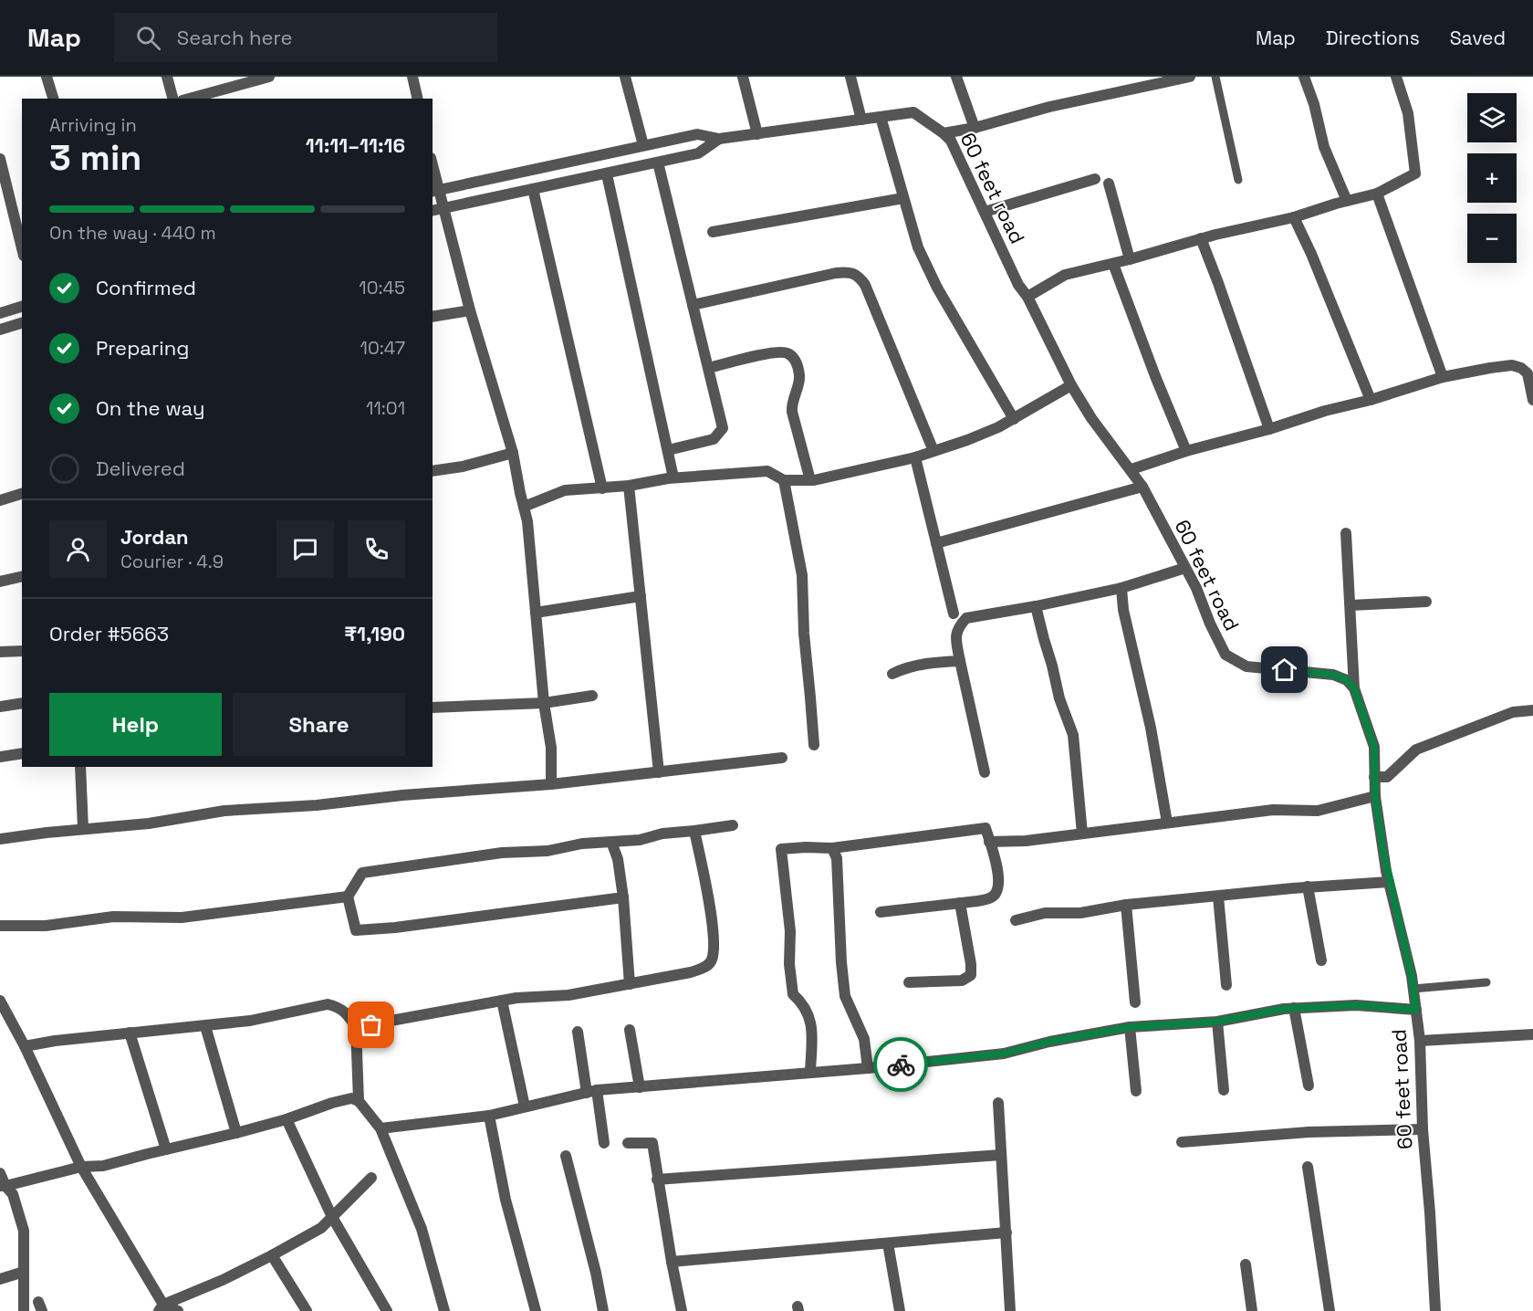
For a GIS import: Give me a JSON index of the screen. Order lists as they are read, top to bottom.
{
  "streets": {
    "street": ["60 feet road"]
  },
  "page": {
    "header": "Map",
    "search": "Search here",
    "nav": ["Map", "Directions", "Saved"],
    "map_buttons": ["+", "−"],
    "heading": ["3 min", "Arriving in", "11:11–11:16"],
    "panel": [
      "Jordan",
      "Courier · 4.9",
      "Order #5663",
      "₹1,190"
    ],
    "bar": "On the way · 440 m",
    "list": [
      ["Confirmed", "10:45"],
      ["Preparing", "10:47"],
      ["On the way", "11:01"],
      "Delivered"
    ],
    "buttons": ["Help", "Share"]
  }
}
